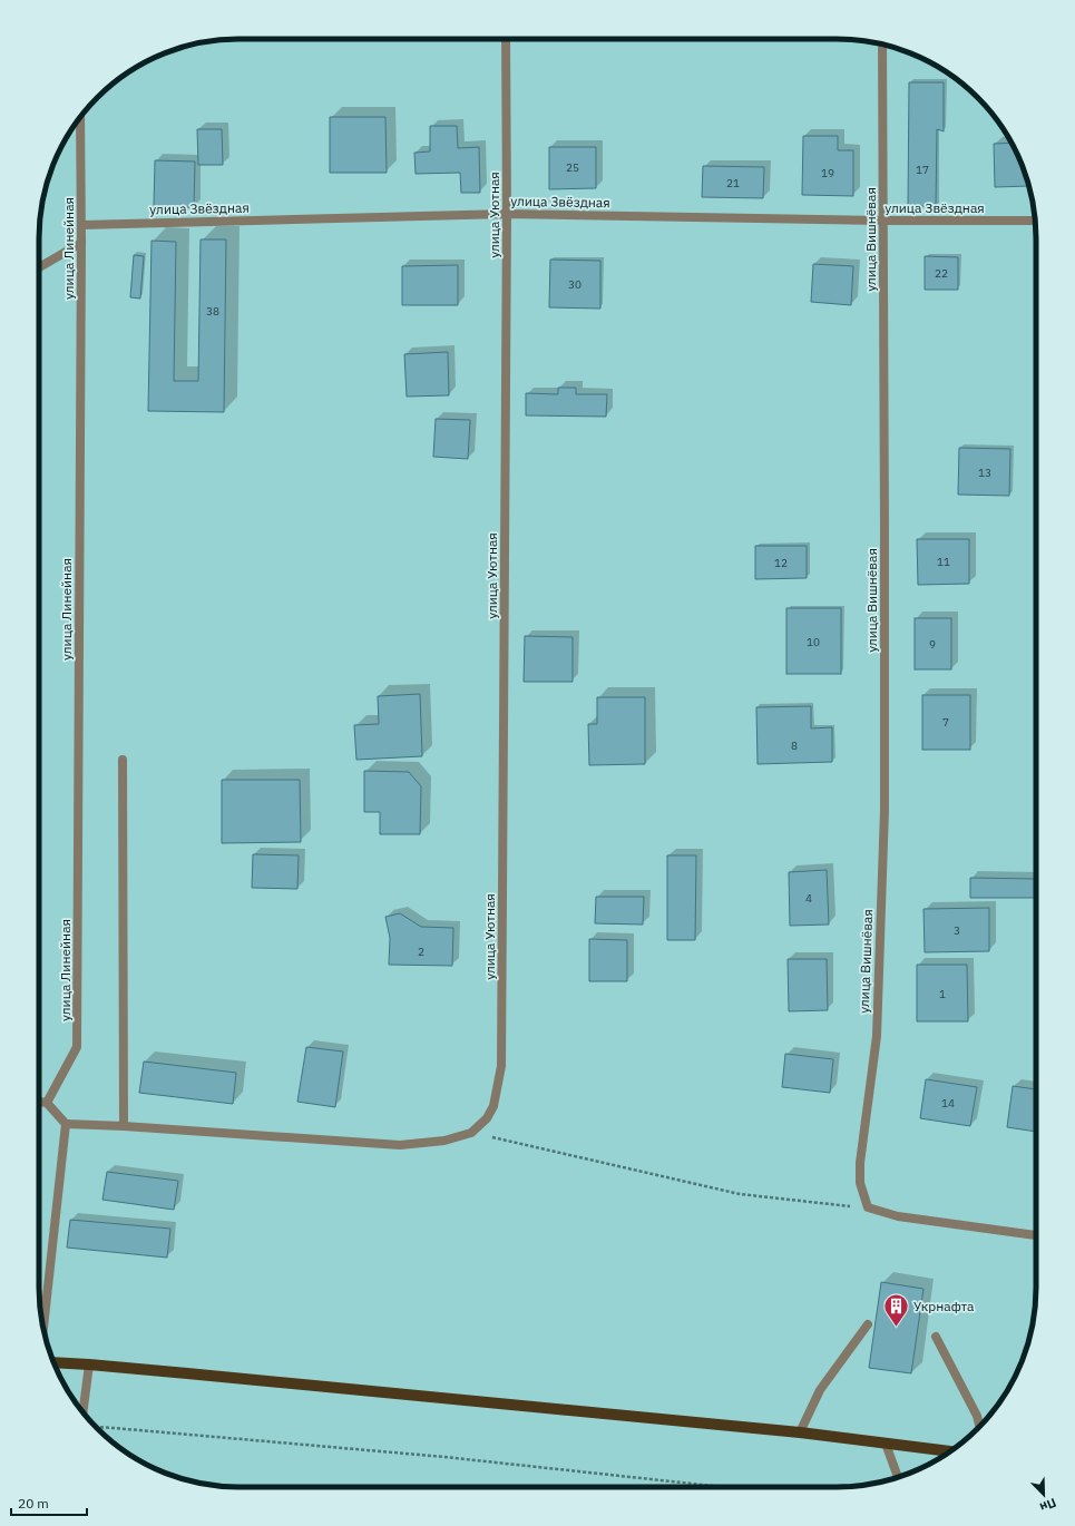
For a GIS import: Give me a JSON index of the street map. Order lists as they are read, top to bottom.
{
  "streets": {
    "street": [
      "улица Звёздная",
      "улица Уютная",
      "улица Вишнёвая",
      "улица Линейная"
    ]
  },
  "crossings": [
    ["улица Звёздная", "улица Уютная"],
    ["улица Звёздная", "улица Вишнёвая"],
    ["улица Звёздная", "улица Линейная"]
  ],
  "places": {
    "building": ["Укрнафта"]
  },
  "house_numbers": [
    "25",
    "17",
    "19",
    "21",
    "22",
    "30",
    "38",
    "13",
    "11",
    "12",
    "10",
    "9",
    "7",
    "8",
    "4",
    "3",
    "2",
    "1",
    "14"
  ],
  "scale_bar": "20 m",
  "north": "bottom right"
}
